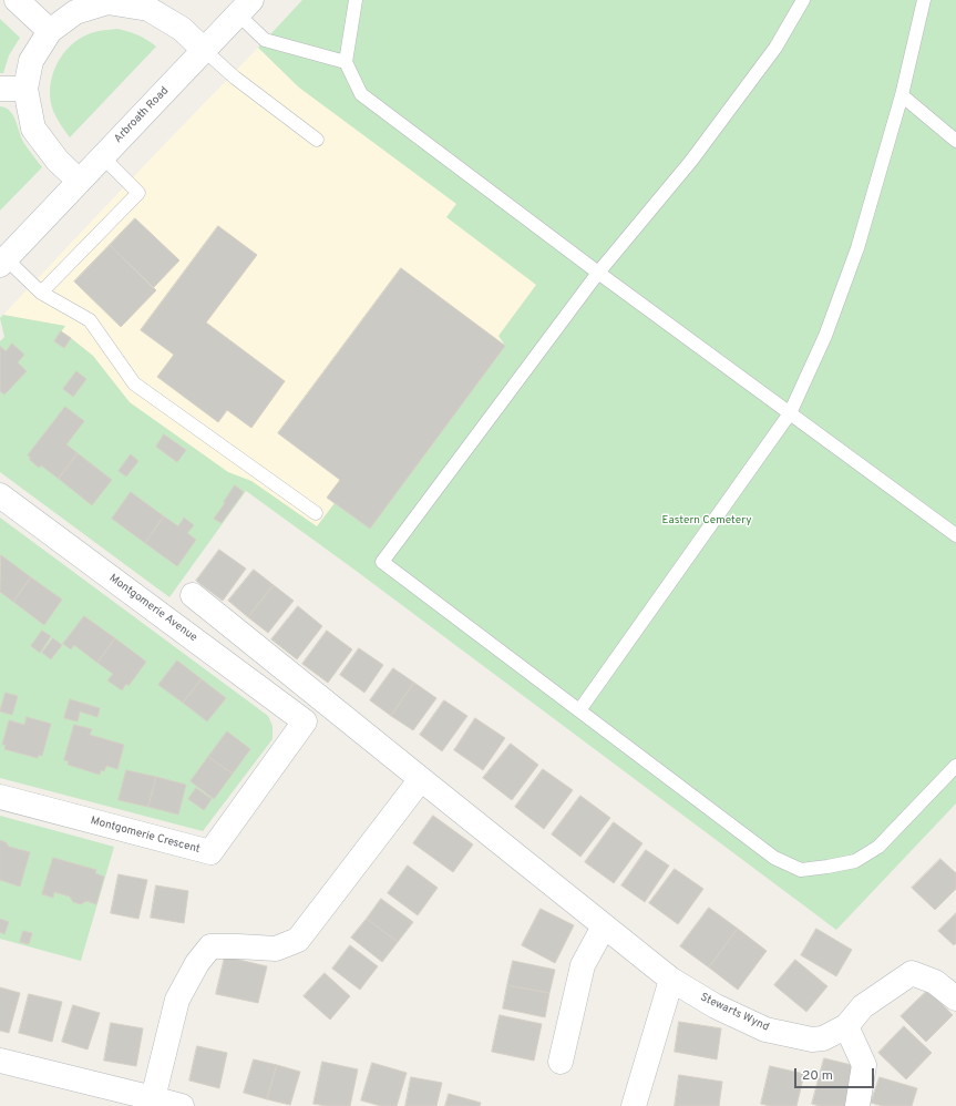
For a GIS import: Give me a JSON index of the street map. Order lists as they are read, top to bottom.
{
  "streets": {
    "street": [
      "Arbroath Road",
      "Montgomerie Avenue",
      "Montgomerie Crescent",
      "Stewarts Wynd"
    ]
  },
  "crossings": [
    ["Montgomerie Avenue", "Montgomerie Crescent"]
  ],
  "parks": ["Eastern Cemetery"],
  "scale_bar": "20 m"
}
